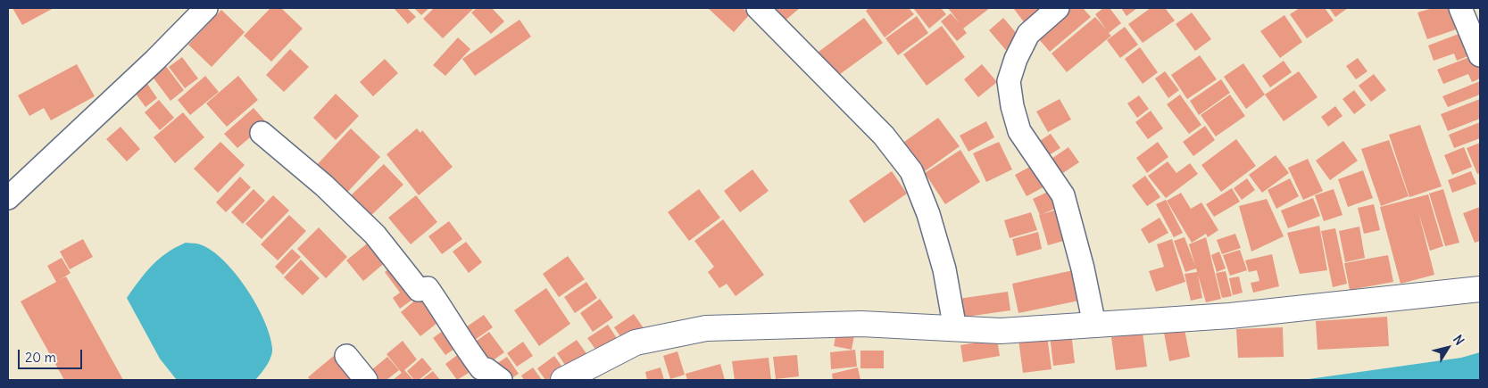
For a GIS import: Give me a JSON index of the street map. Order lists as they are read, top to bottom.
{
  "scale_bar": "20 m",
  "north": "top right"
}
